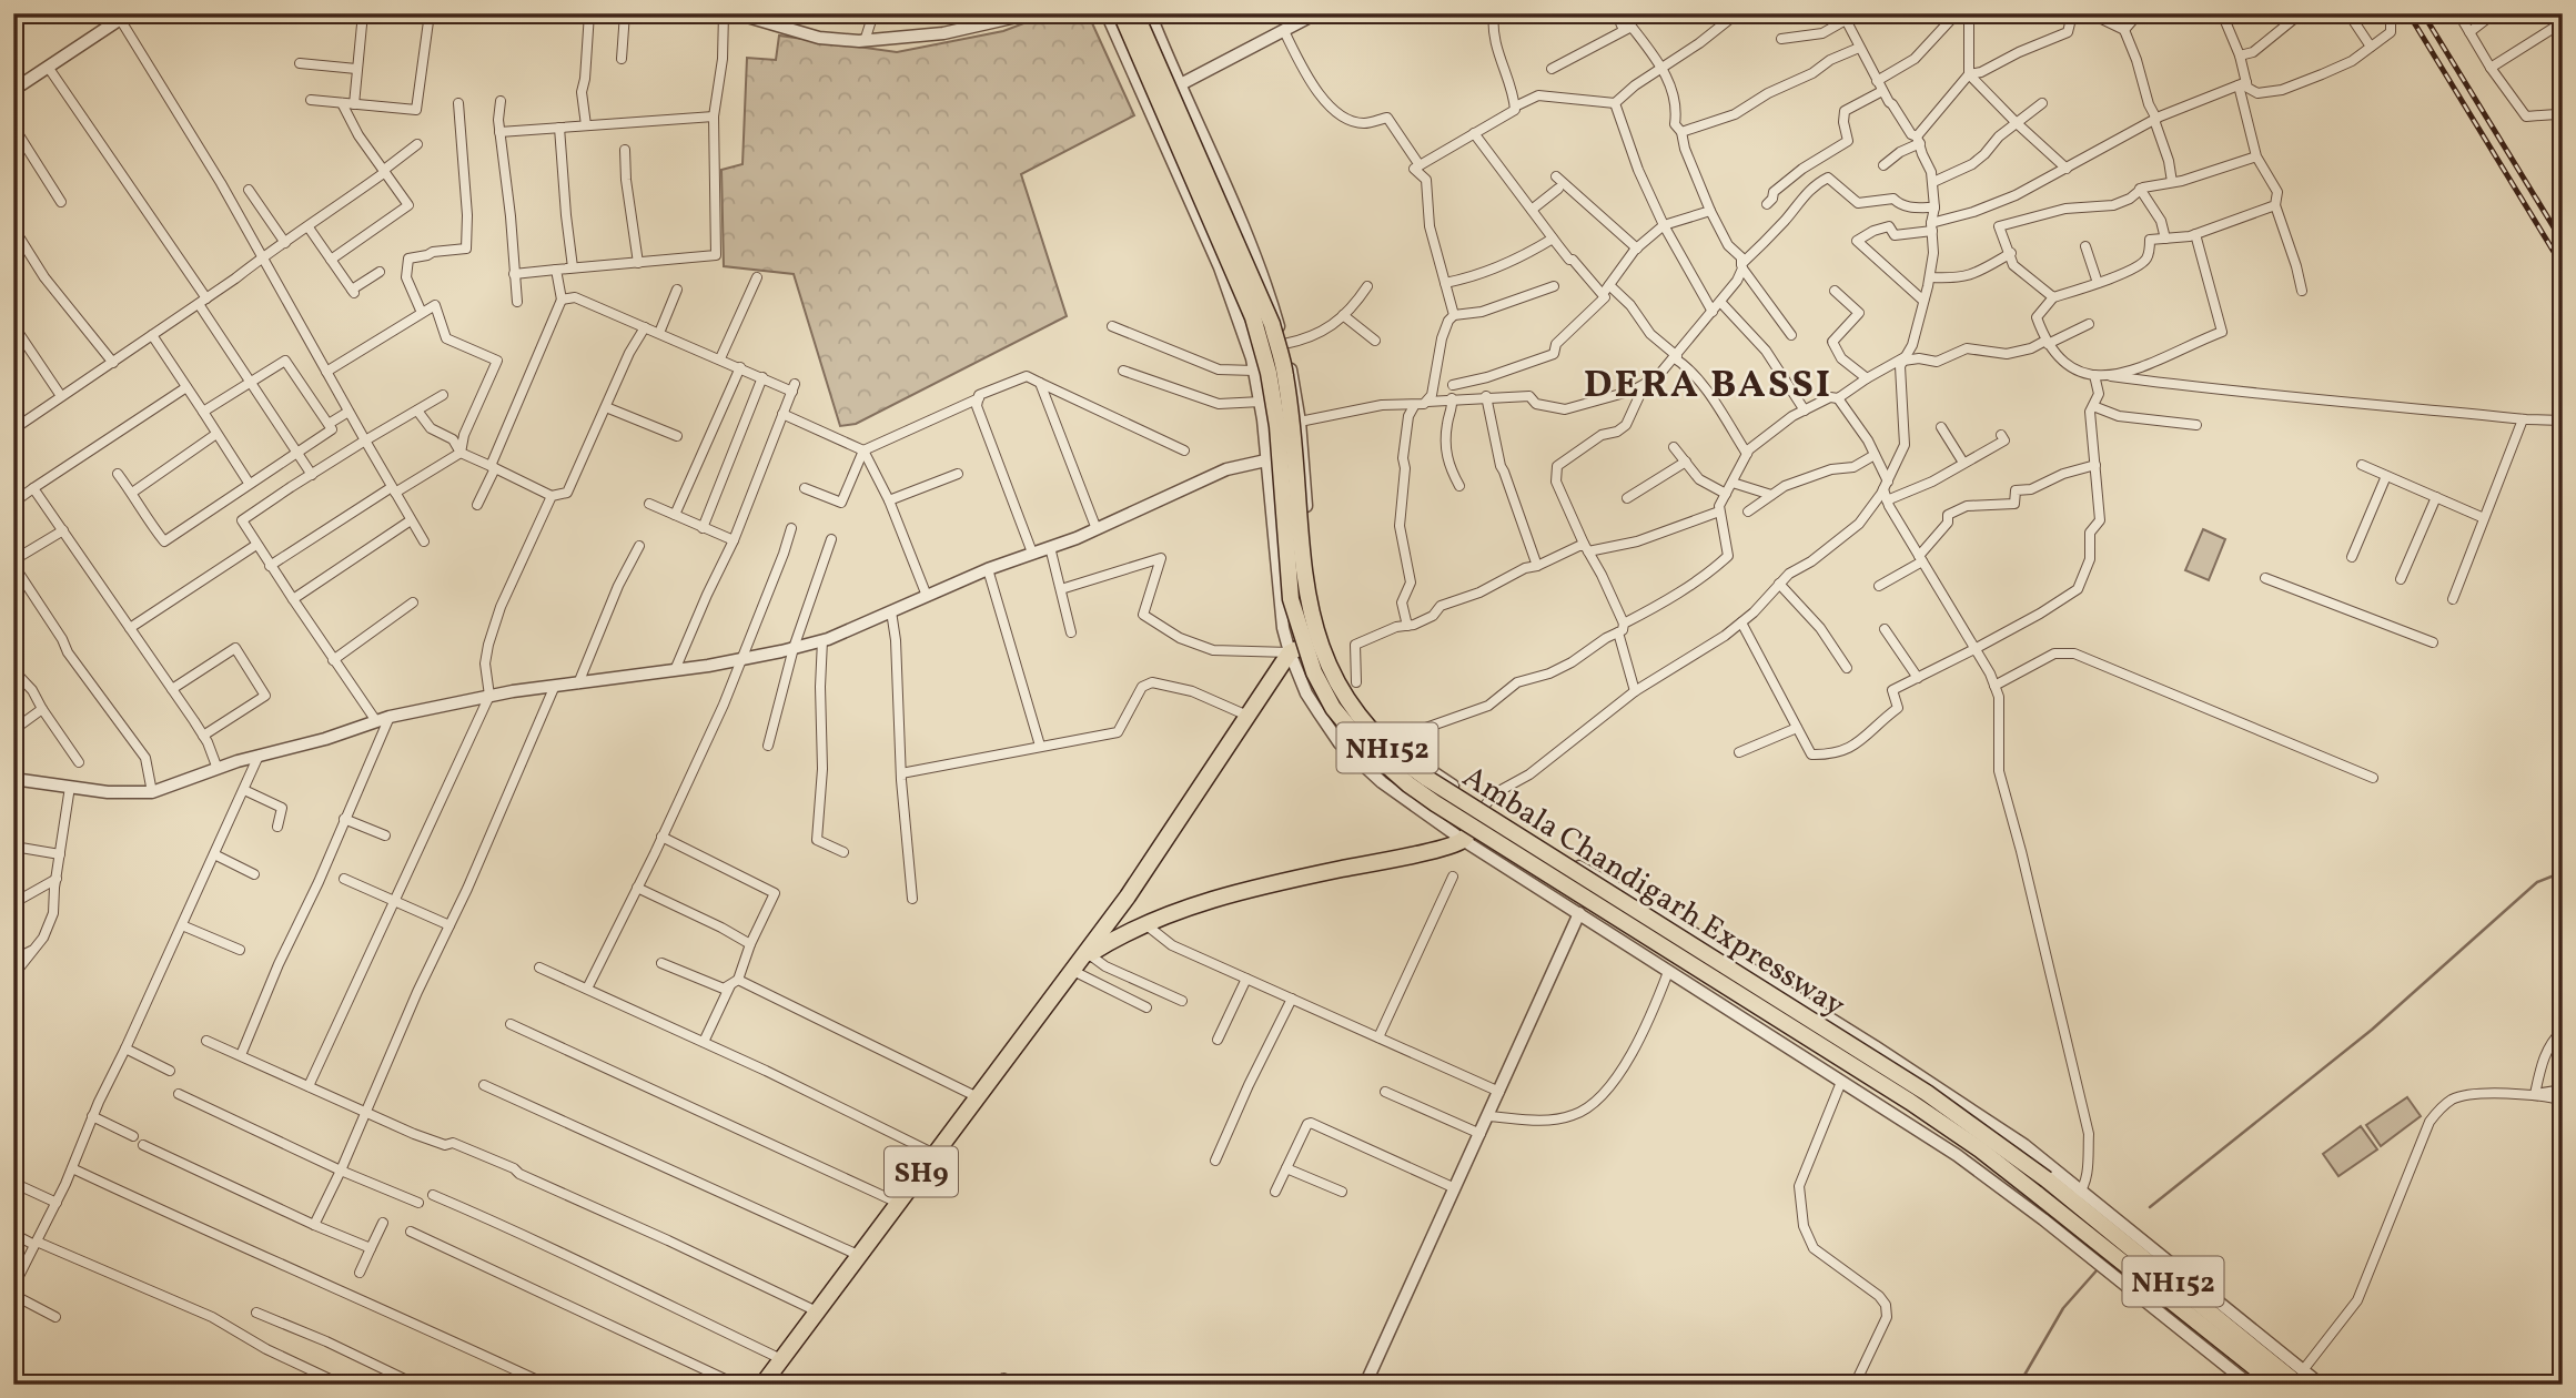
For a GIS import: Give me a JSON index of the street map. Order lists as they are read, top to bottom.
{
  "streets": {
    "main road": ["NH152", "Ambala Chandigarh Expressway", "SH9"]
  },
  "districts": ["DERA BASSI"]
}
